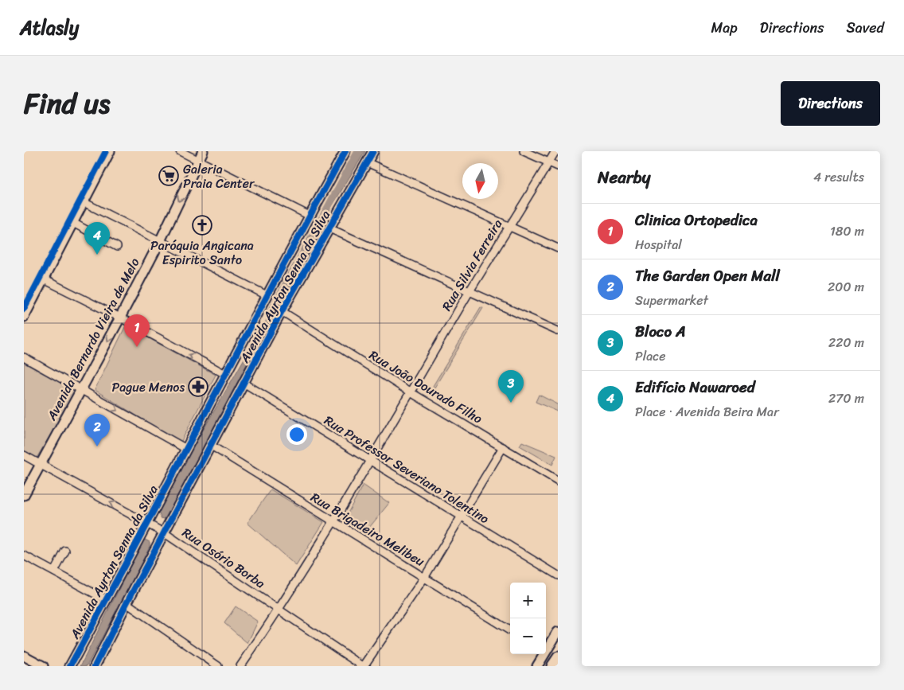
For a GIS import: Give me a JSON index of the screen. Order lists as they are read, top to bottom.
{
  "streets": {
    "main road": ["Avenida Ayrton Senna da Silva", "Avenida Bernardo Vieira de Melo"],
    "street": [
      "Rua Silvia Ferreira",
      "Rua João Dourado Filho",
      "Rua Professor Severiano Tolentino",
      "Rua Brigadeiro Melibeu",
      "Rua Osório Borba"
    ]
  },
  "crossings": [
    ["Rua Silvia Ferreira", "Rua João Dourado Filho"],
    ["Rua Silvia Ferreira", "Rua Professor Severiano Tolentino"],
    ["Rua Silvia Ferreira", "Rua Brigadeiro Melibeu"],
    ["Rua Silvia Ferreira", "Rua Osório Borba"],
    ["Avenida Ayrton Senna da Silva", "Rua João Dourado Filho"],
    ["Avenida Ayrton Senna da Silva", "Rua Professor Severiano Tolentino"],
    ["Avenida Ayrton Senna da Silva", "Rua Brigadeiro Melibeu"],
    ["Avenida Ayrton Senna da Silva", "Rua Osório Borba"],
    ["Avenida Bernardo Vieira de Melo", "Rua Osório Borba"]
  ],
  "one_way": ["Avenida Bernardo Vieira de Melo"],
  "places": {
    "supermarket": ["Galeria Praia Center"],
    "church": ["Paróquia Angicana Espirito Santo"],
    "pharmacy": ["Pague Menos"]
  },
  "north": "bottom",
  "page": {
    "header": "Atlasly",
    "nav": ["Map", "Directions", "Saved"],
    "title": "Find us",
    "buttons": "Directions",
    "heading": ["Nearby", "4 results"],
    "list": [
      {
        "mark": "1",
        "name": "Clinica Ortopedica",
        "note": "Hospital",
        "value": "180 m"
      },
      {
        "mark": "2",
        "name": "The Garden Open Mall",
        "note": "Supermarket",
        "value": "200 m"
      },
      {
        "mark": "3",
        "name": "Bloco A",
        "note": "Place",
        "value": "220 m"
      },
      {
        "mark": "4",
        "name": "Edifício Nawaroed",
        "note": "Place · Avenida Beira Mar",
        "value": "270 m"
      }
    ],
    "pins": [
      "4",
      "1",
      "3",
      "2"
    ],
    "map_buttons": ["+", "−"]
  }
}
